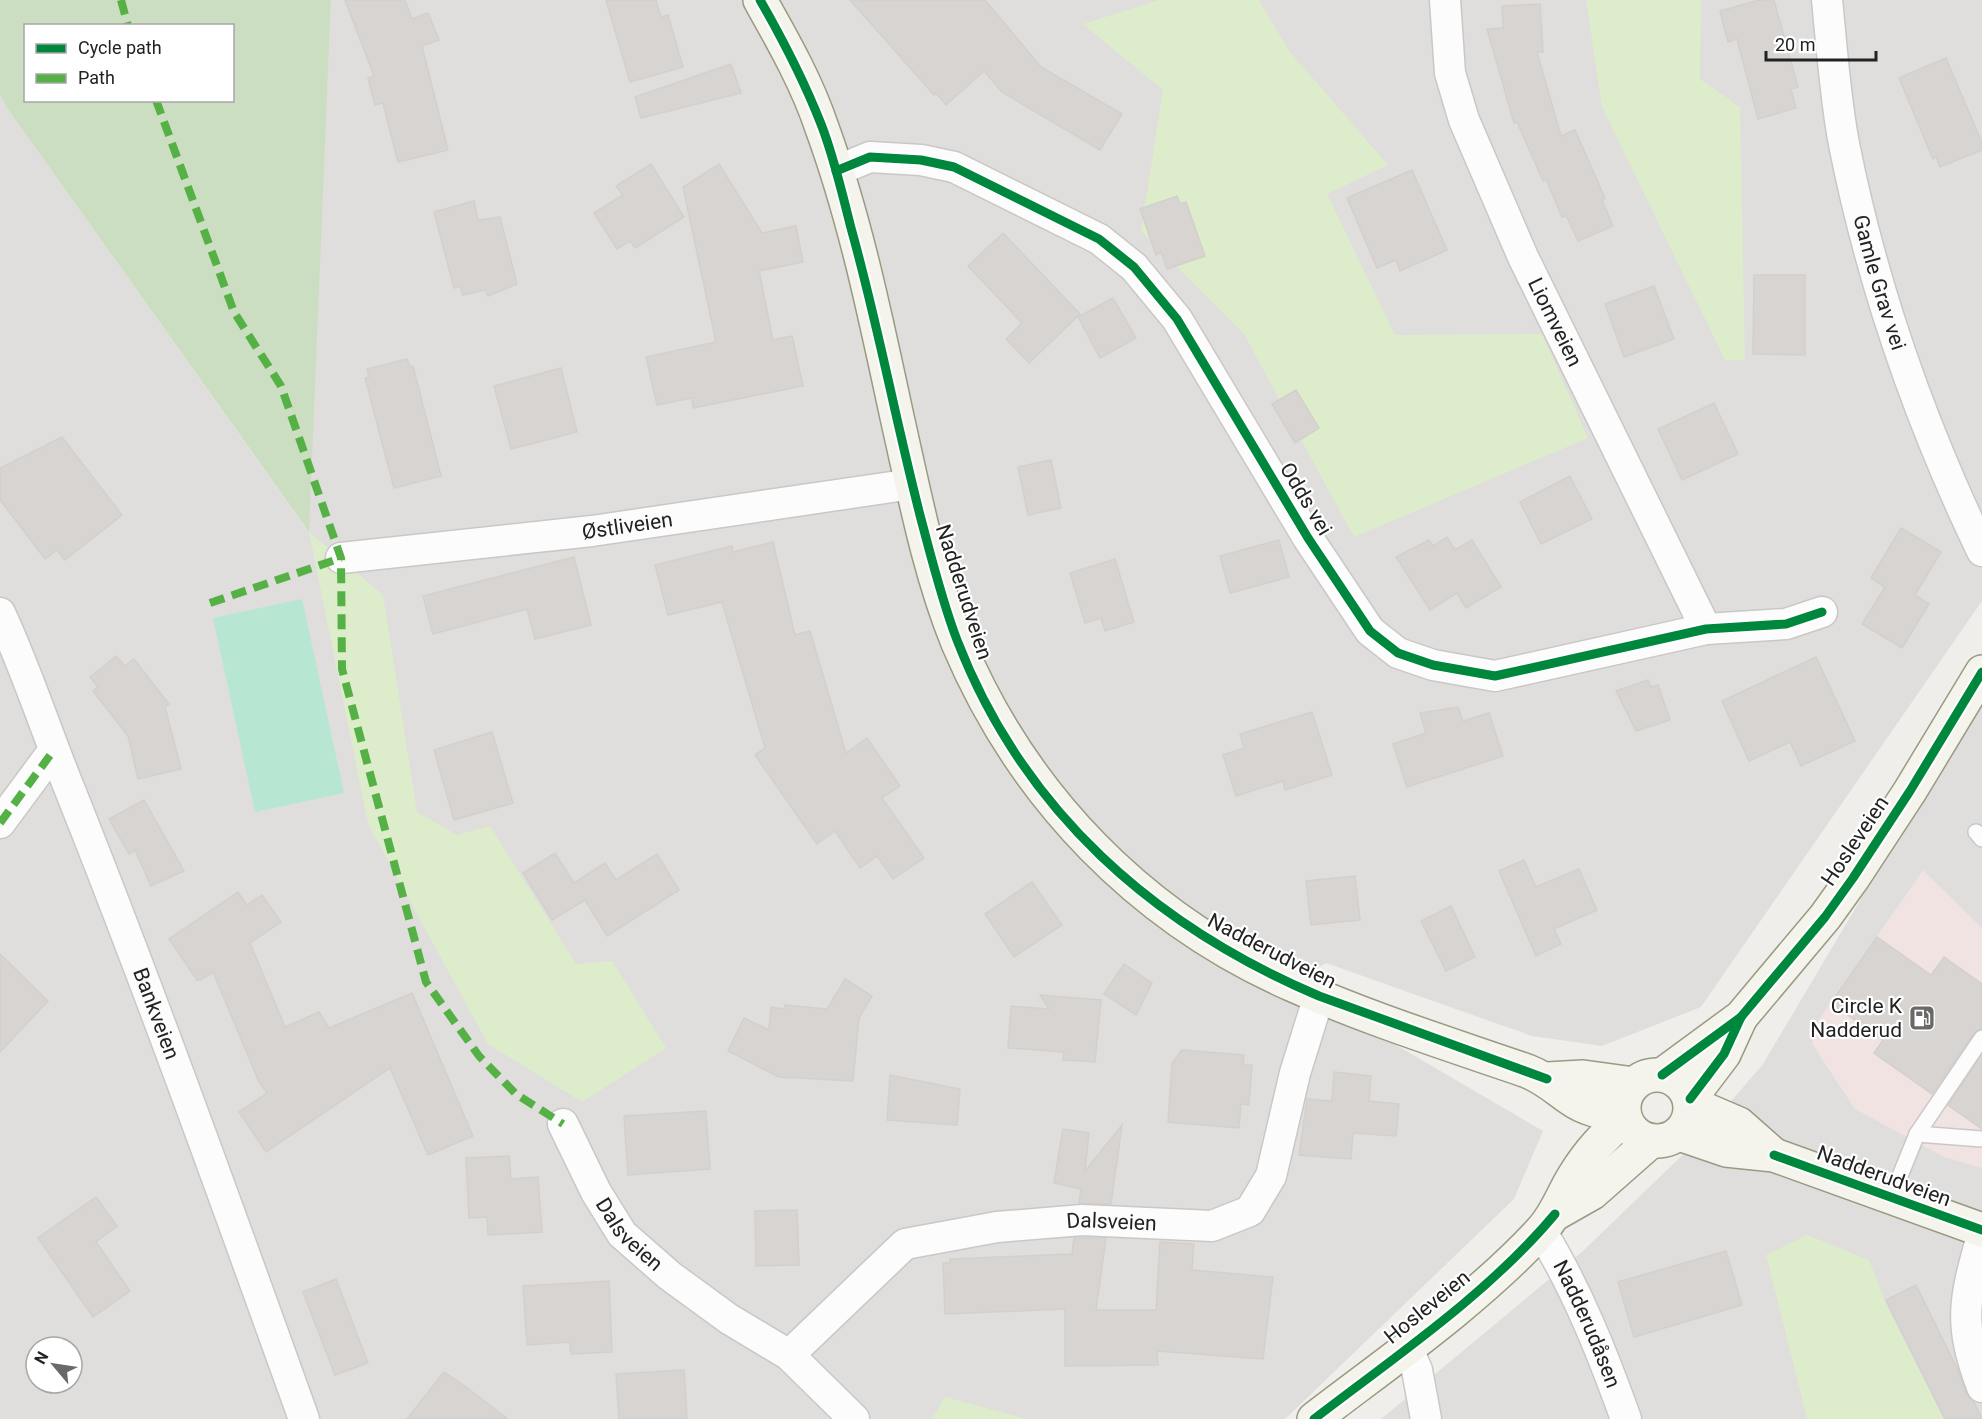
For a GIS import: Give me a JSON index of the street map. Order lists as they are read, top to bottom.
{
  "streets": {
    "main road": ["Nadderudveien", "Hosleveien"],
    "street": [
      "Gamle Grav vei",
      "Liomveien",
      "Odds vei",
      "Østliveien",
      "Bankveien",
      "Dalsveien",
      "Nadderudåsen"
    ]
  },
  "crossings": [
    ["Liomveien", "Odds vei"],
    ["Odds vei", "Nadderudveien"],
    ["Østliveien", "Nadderudveien"],
    ["Nadderudveien", "Hosleveien"],
    ["Nadderudveien", "Dalsveien"],
    ["Hosleveien", "Nadderudåsen"]
  ],
  "places": {
    "fuel station": ["Circle K Nadderud"]
  },
  "legend": ["Cycle path", "Path"],
  "scale_bar": "20 m",
  "north": "top left"
}
